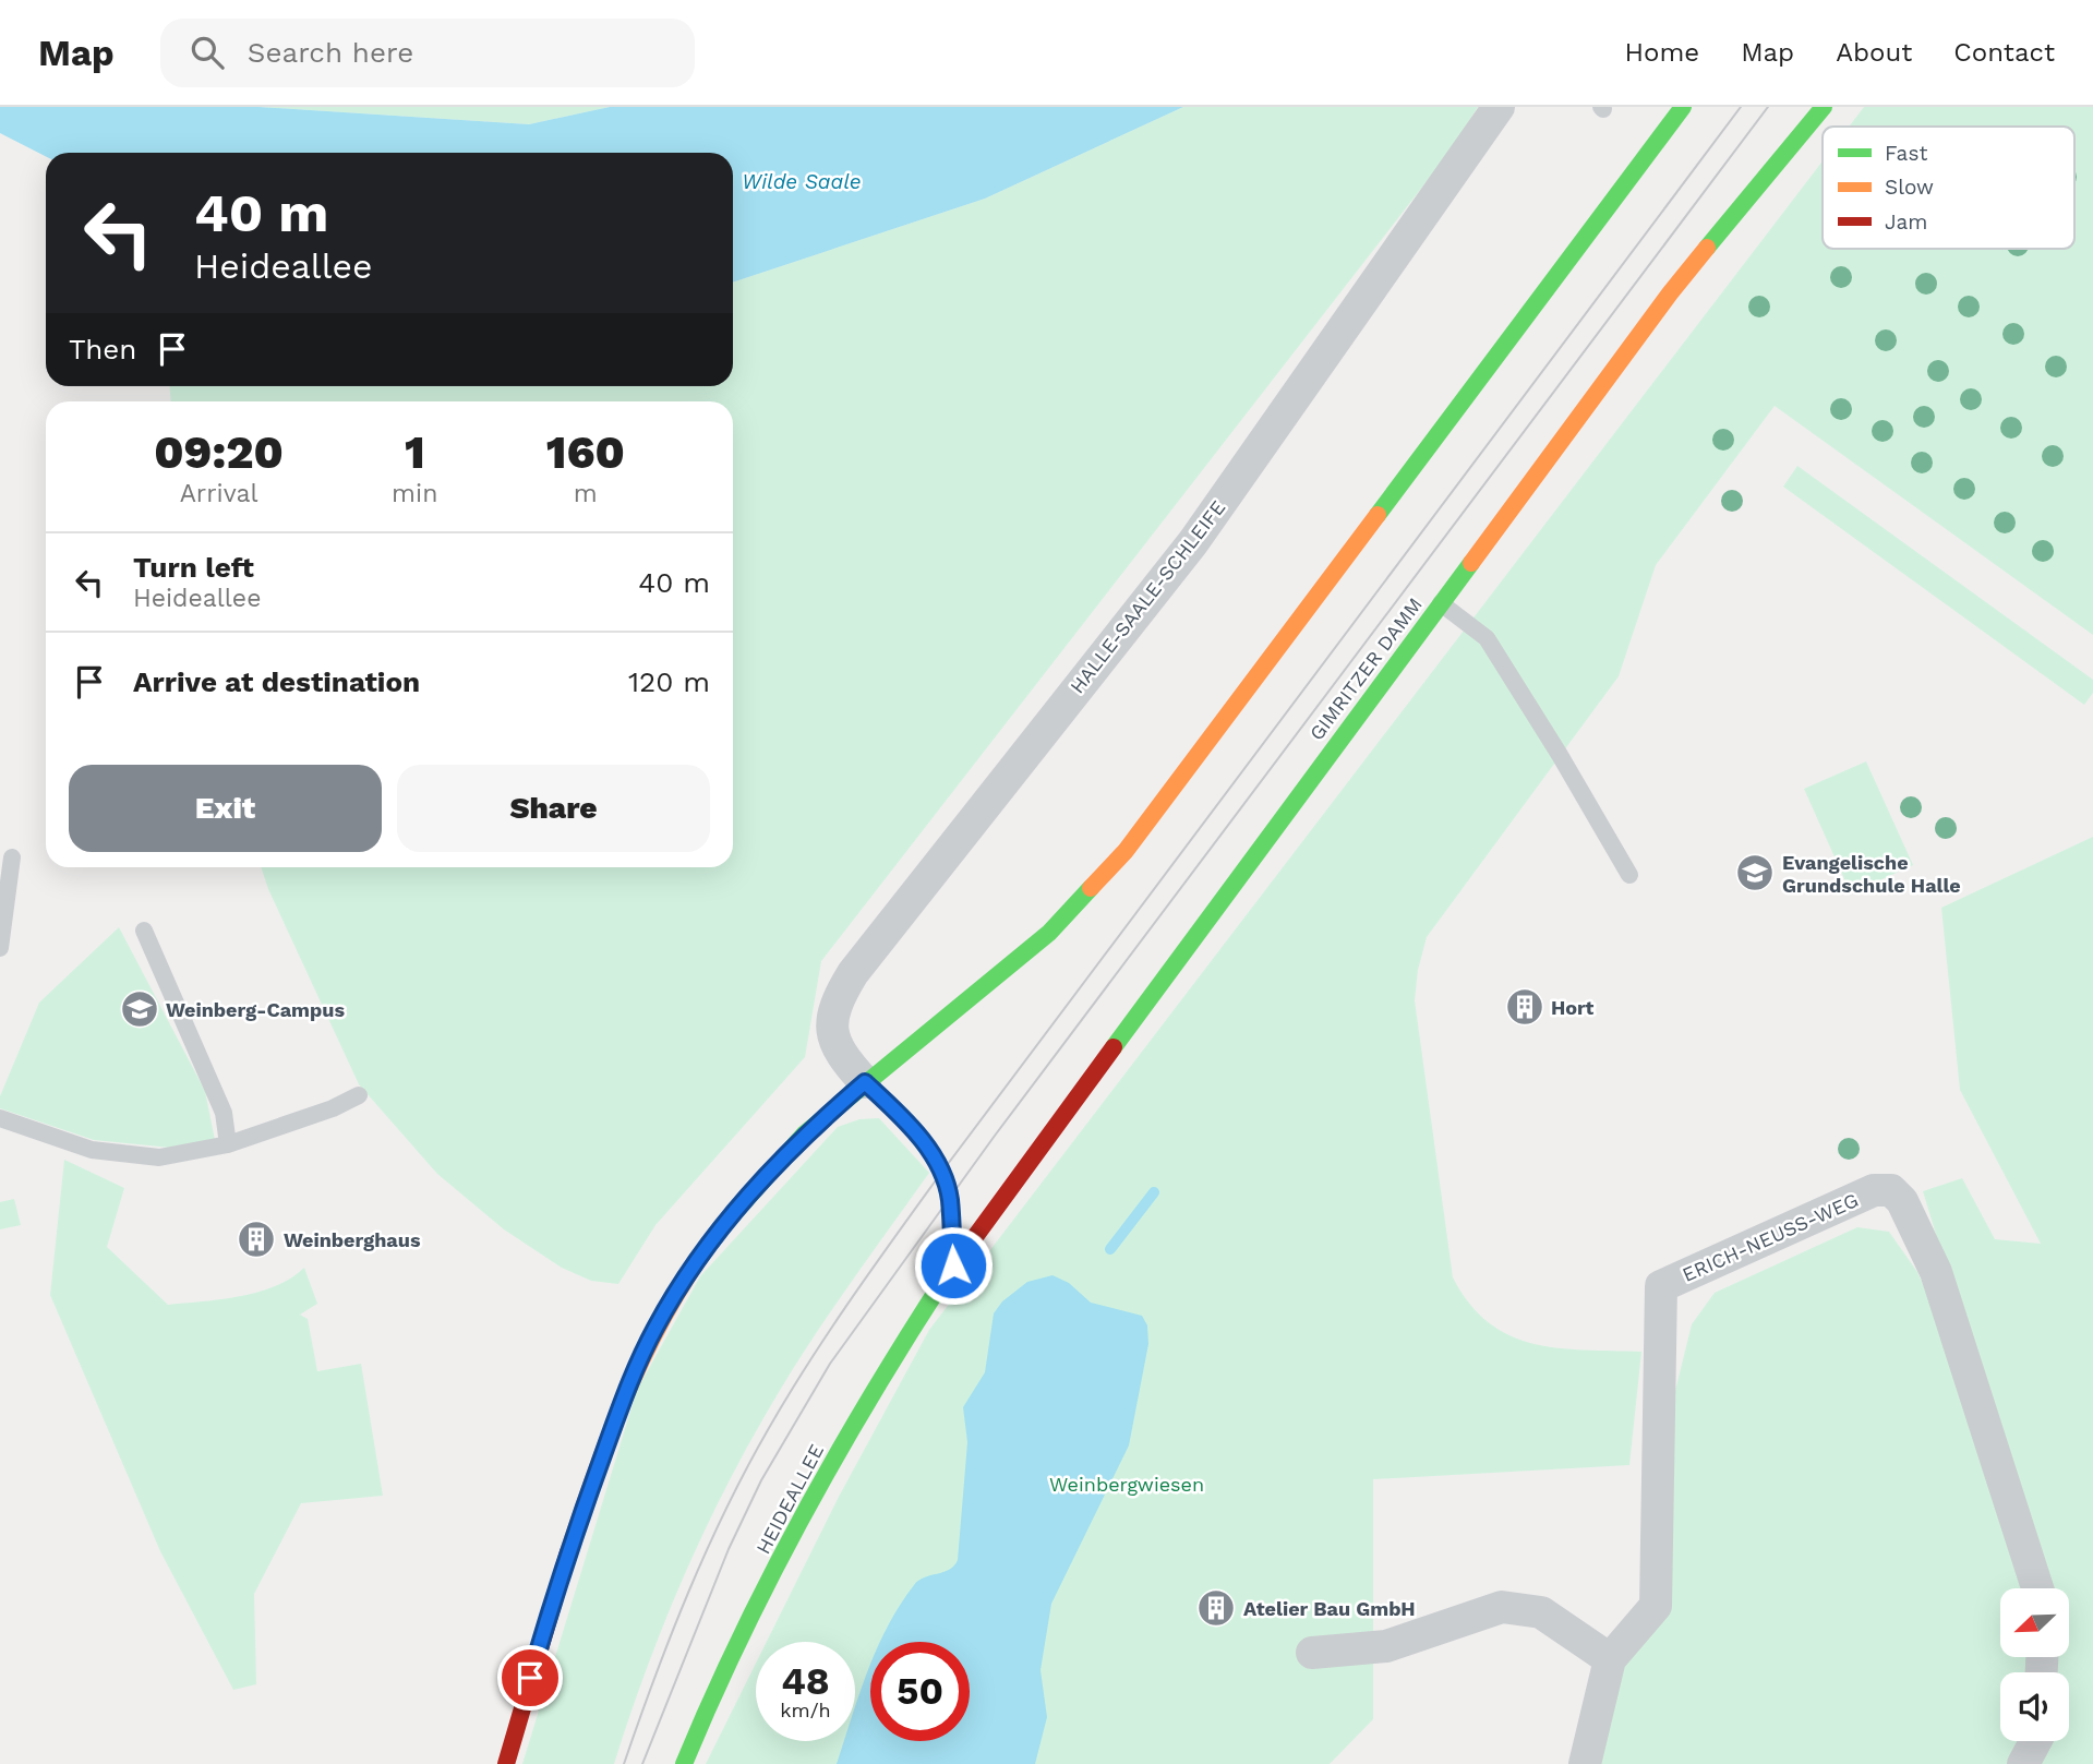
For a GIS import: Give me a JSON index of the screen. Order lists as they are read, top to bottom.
{
  "streets": {
    "main road": ["GIMRITZER DAMM", "HEIDEALLEE"],
    "street": ["HALLE-SAALE-SCHLEIFE", "ERICH-NEUSS-WEG"]
  },
  "crossings": [
    ["GIMRITZER DAMM", "HEIDEALLEE"]
  ],
  "water": ["Wilde Saale"],
  "parks": ["Weinbergwiesen"],
  "places": {
    "school or university": ["Evangelische Grundschule Halle", "Weinberg-Campus"],
    "building": ["Hort", "Weinberghaus", "Atelier Bau GmbH"]
  },
  "legend": ["Fast", "Slow", "Jam"],
  "north": "bottom left",
  "page": {
    "header": "Map",
    "search": "Search here",
    "nav": [
      "Home",
      "Map",
      "About",
      "Contact"
    ],
    "turn": ["40 m", "Heideallee"],
    "then": "Then",
    "eta": [
      "09:20",
      "Arrival",
      "1",
      "min",
      "160",
      "m"
    ],
    "list": [
      {
        "name": "Turn left",
        "note": "Heideallee",
        "value": "40 m"
      },
      {
        "name": "Arrive at destination",
        "value": "120 m"
      }
    ],
    "buttons": ["Exit", "Share"],
    "speed": "48 km/h",
    "limit": "50"
  }
}
